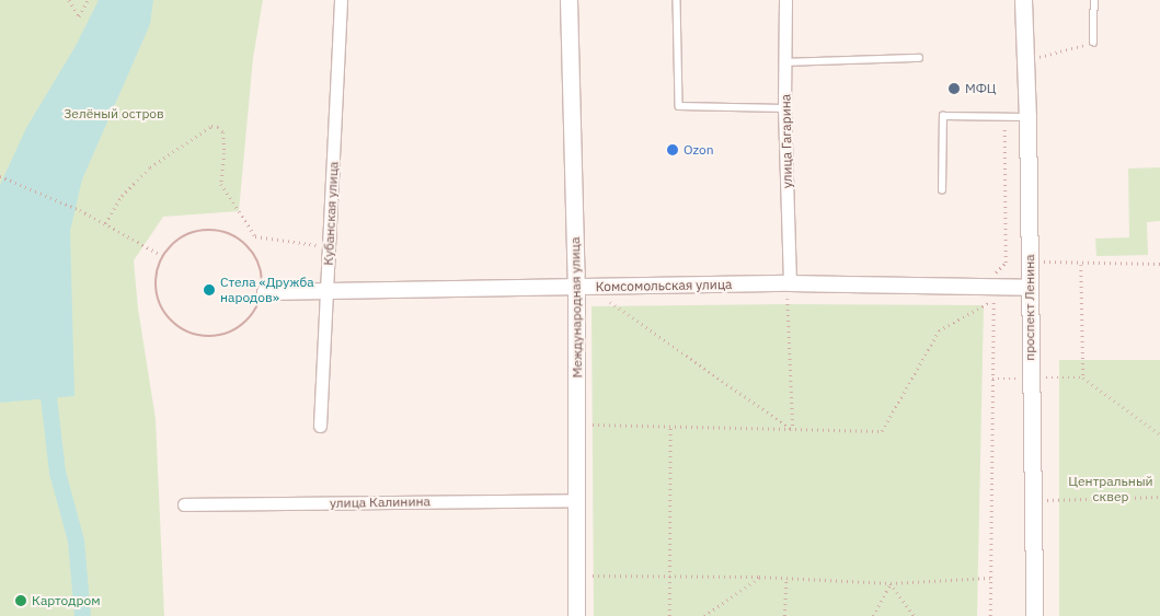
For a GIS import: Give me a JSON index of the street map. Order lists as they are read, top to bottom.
{
  "streets": {
    "main road": ["Международная улица", "проспект Ленина"],
    "street": [
      "улица Гагарина",
      "Кубанская улица",
      "Комсомольская улица",
      "улица Калинина"
    ]
  },
  "crossings": [
    ["улица Гагарина", "Комсомольская улица"],
    ["Кубанская улица", "Комсомольская улица"],
    ["Комсомольская улица", "Международная улица"],
    ["Комсомольская улица", "проспект Ленина"],
    ["Международная улица", "улица Калинина"]
  ],
  "parks": ["Зелёный остров", "Центральный сквер"],
  "places": [
    "МФЦ",
    "Ozon",
    "Стела «Дружба народов»",
    "Картодром"
  ]
}
